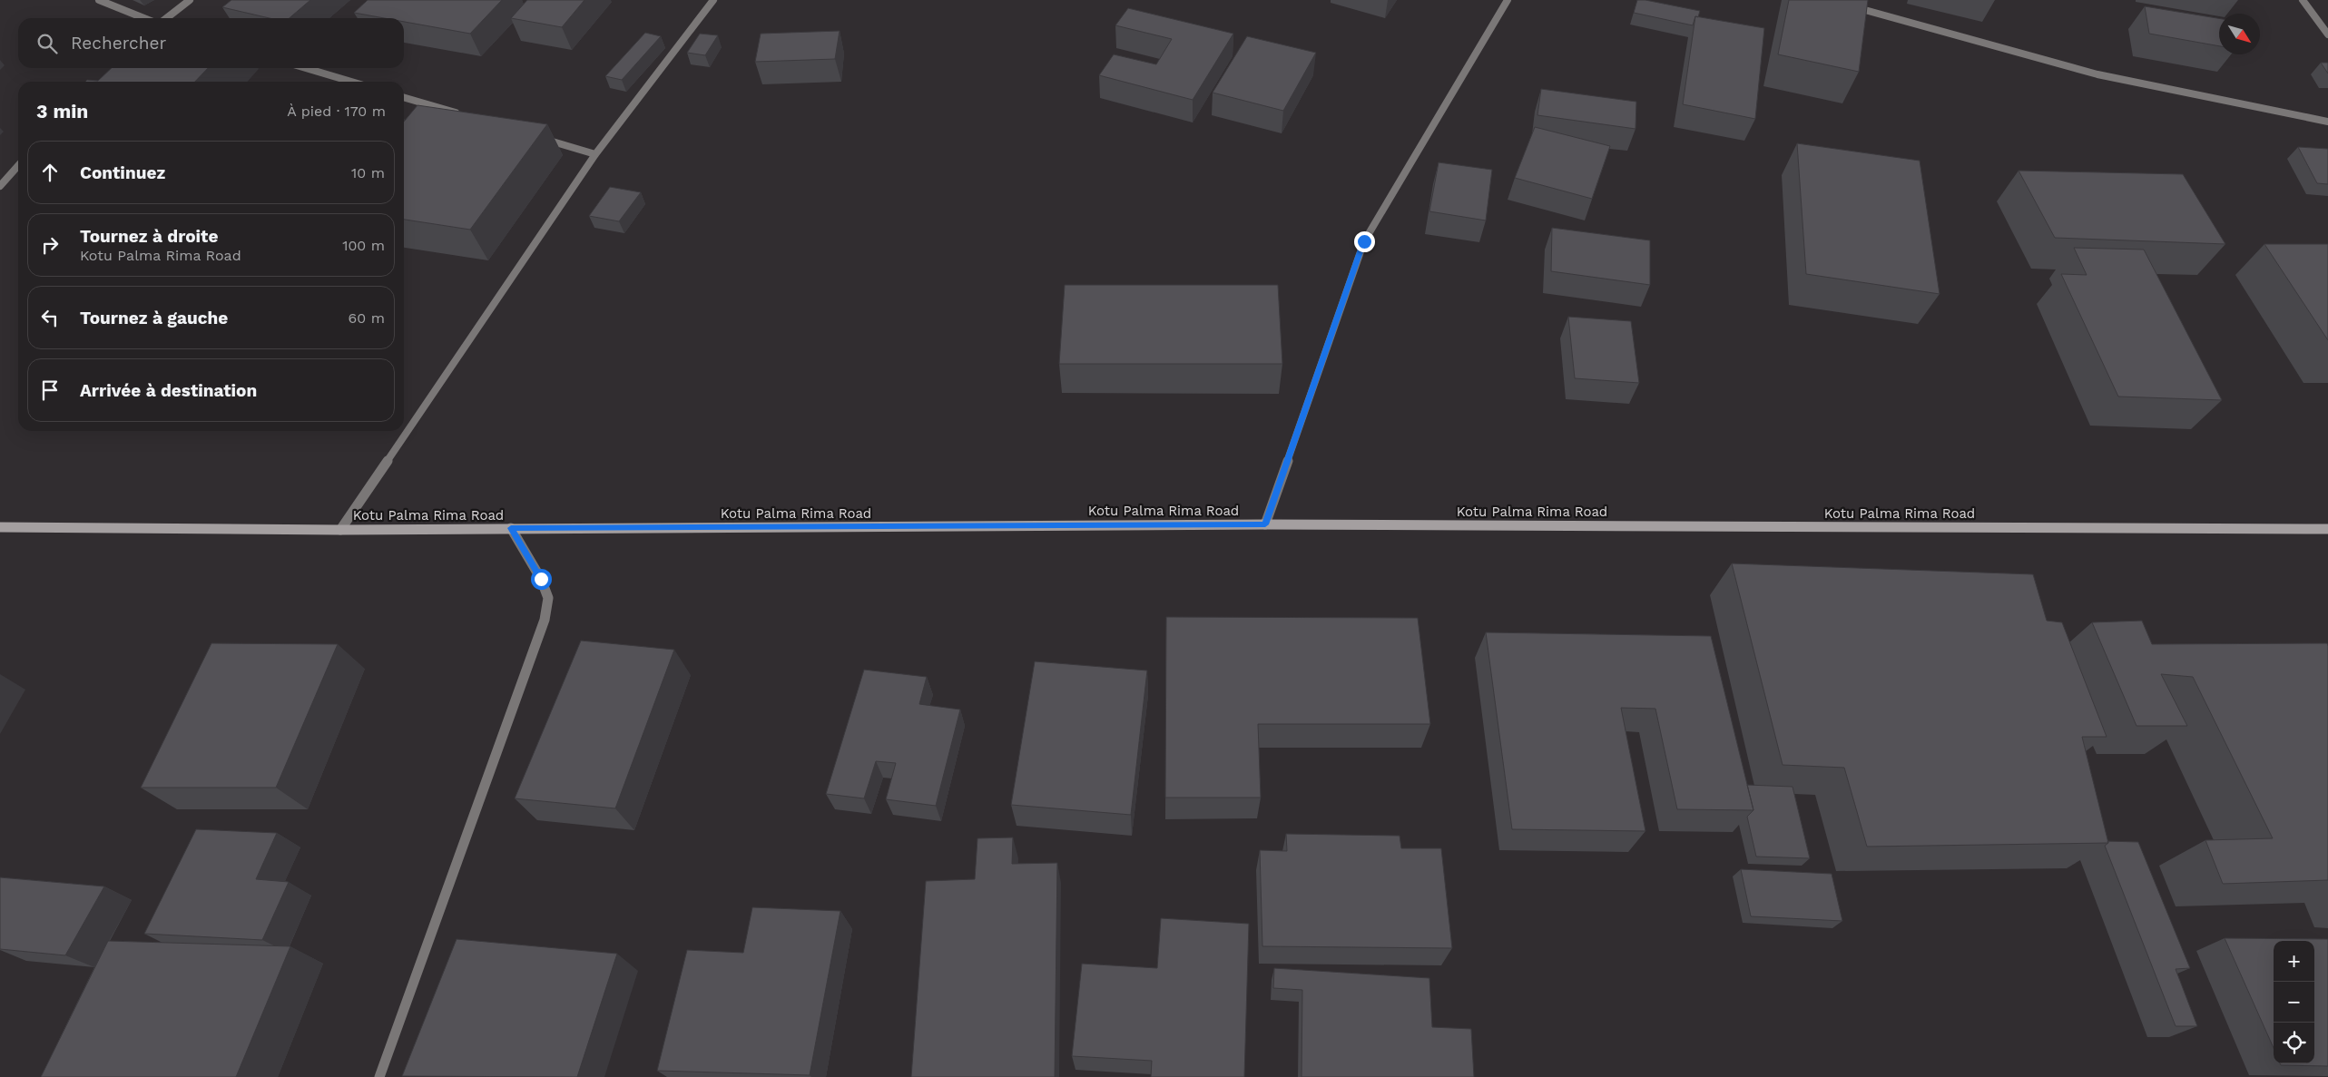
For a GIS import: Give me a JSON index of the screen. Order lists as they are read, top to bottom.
{
  "streets": {
    "street": ["Kotu Palma Rima Road"]
  },
  "north": "bottom right",
  "page": {
    "search": "Rechercher",
    "heading": ["3 min", "À pied · 170 m"],
    "list": [
      ["Continuez", "10 m"],
      ["Tournez à droite", "Kotu Palma Rima Road", "100 m"],
      ["Tournez à gauche", "60 m"],
      "Arrivée à destination"
    ],
    "map_buttons": ["+", "−"]
  }
}
